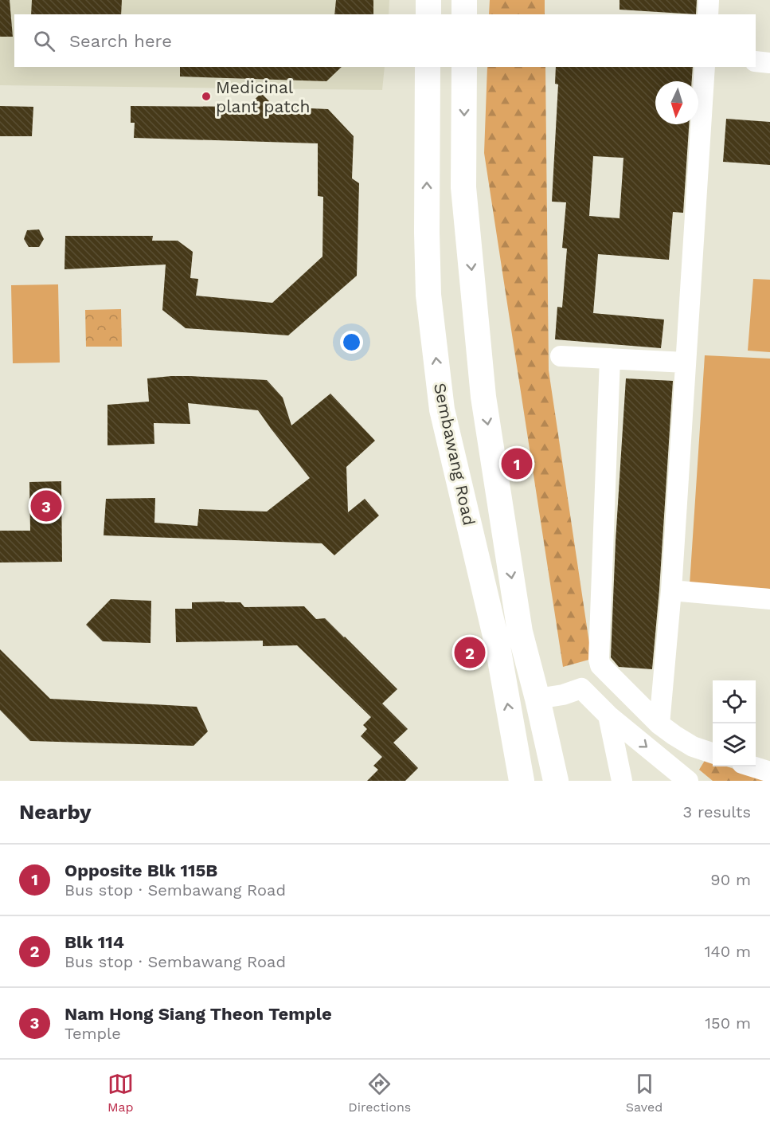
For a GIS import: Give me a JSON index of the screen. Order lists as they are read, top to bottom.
{
  "streets": {
    "main road": ["Sembawang Road"]
  },
  "places": ["Medicinal plant patch"],
  "north": "bottom",
  "page": {
    "search": "Search here",
    "pins": ["1", "3", "2"],
    "heading": ["Nearby", "3 results"],
    "list": [
      {
        "mark": "1",
        "name": "Opposite Blk 115B",
        "note": "Bus stop · Sembawang Road",
        "value": "90 m"
      },
      {
        "mark": "2",
        "name": "Blk 114",
        "note": "Bus stop · Sembawang Road",
        "value": "140 m"
      },
      {
        "mark": "3",
        "name": "Nam Hong Siang Theon Temple",
        "note": "Temple",
        "value": "150 m"
      }
    ],
    "nav": ["Map", "Directions", "Saved"]
  }
}
